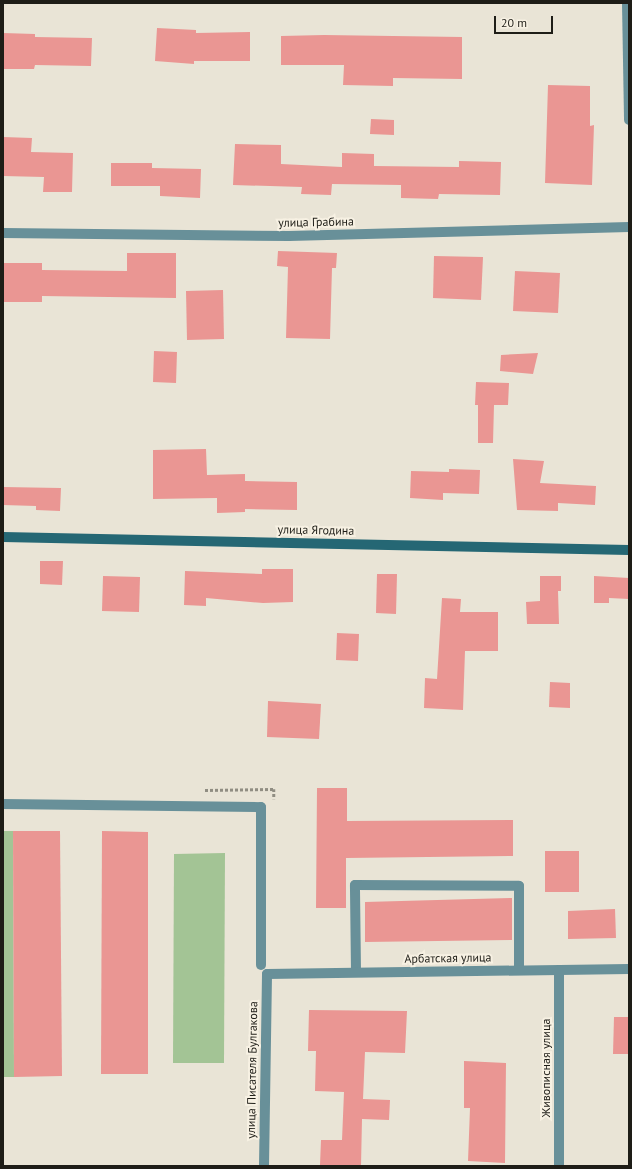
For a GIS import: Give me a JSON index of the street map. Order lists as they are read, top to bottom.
{
  "streets": {
    "street": [
      "улица Грабина",
      "улица Ягодина",
      "Арбатская улица",
      "Живописная улица",
      "улица Писателя Булгакова"
    ]
  },
  "crossings": [
    ["Арбатская улица", "Живописная улица"],
    ["Арбатская улица", "улица Писателя Булгакова"]
  ],
  "scale_bar": "20 m"
}
